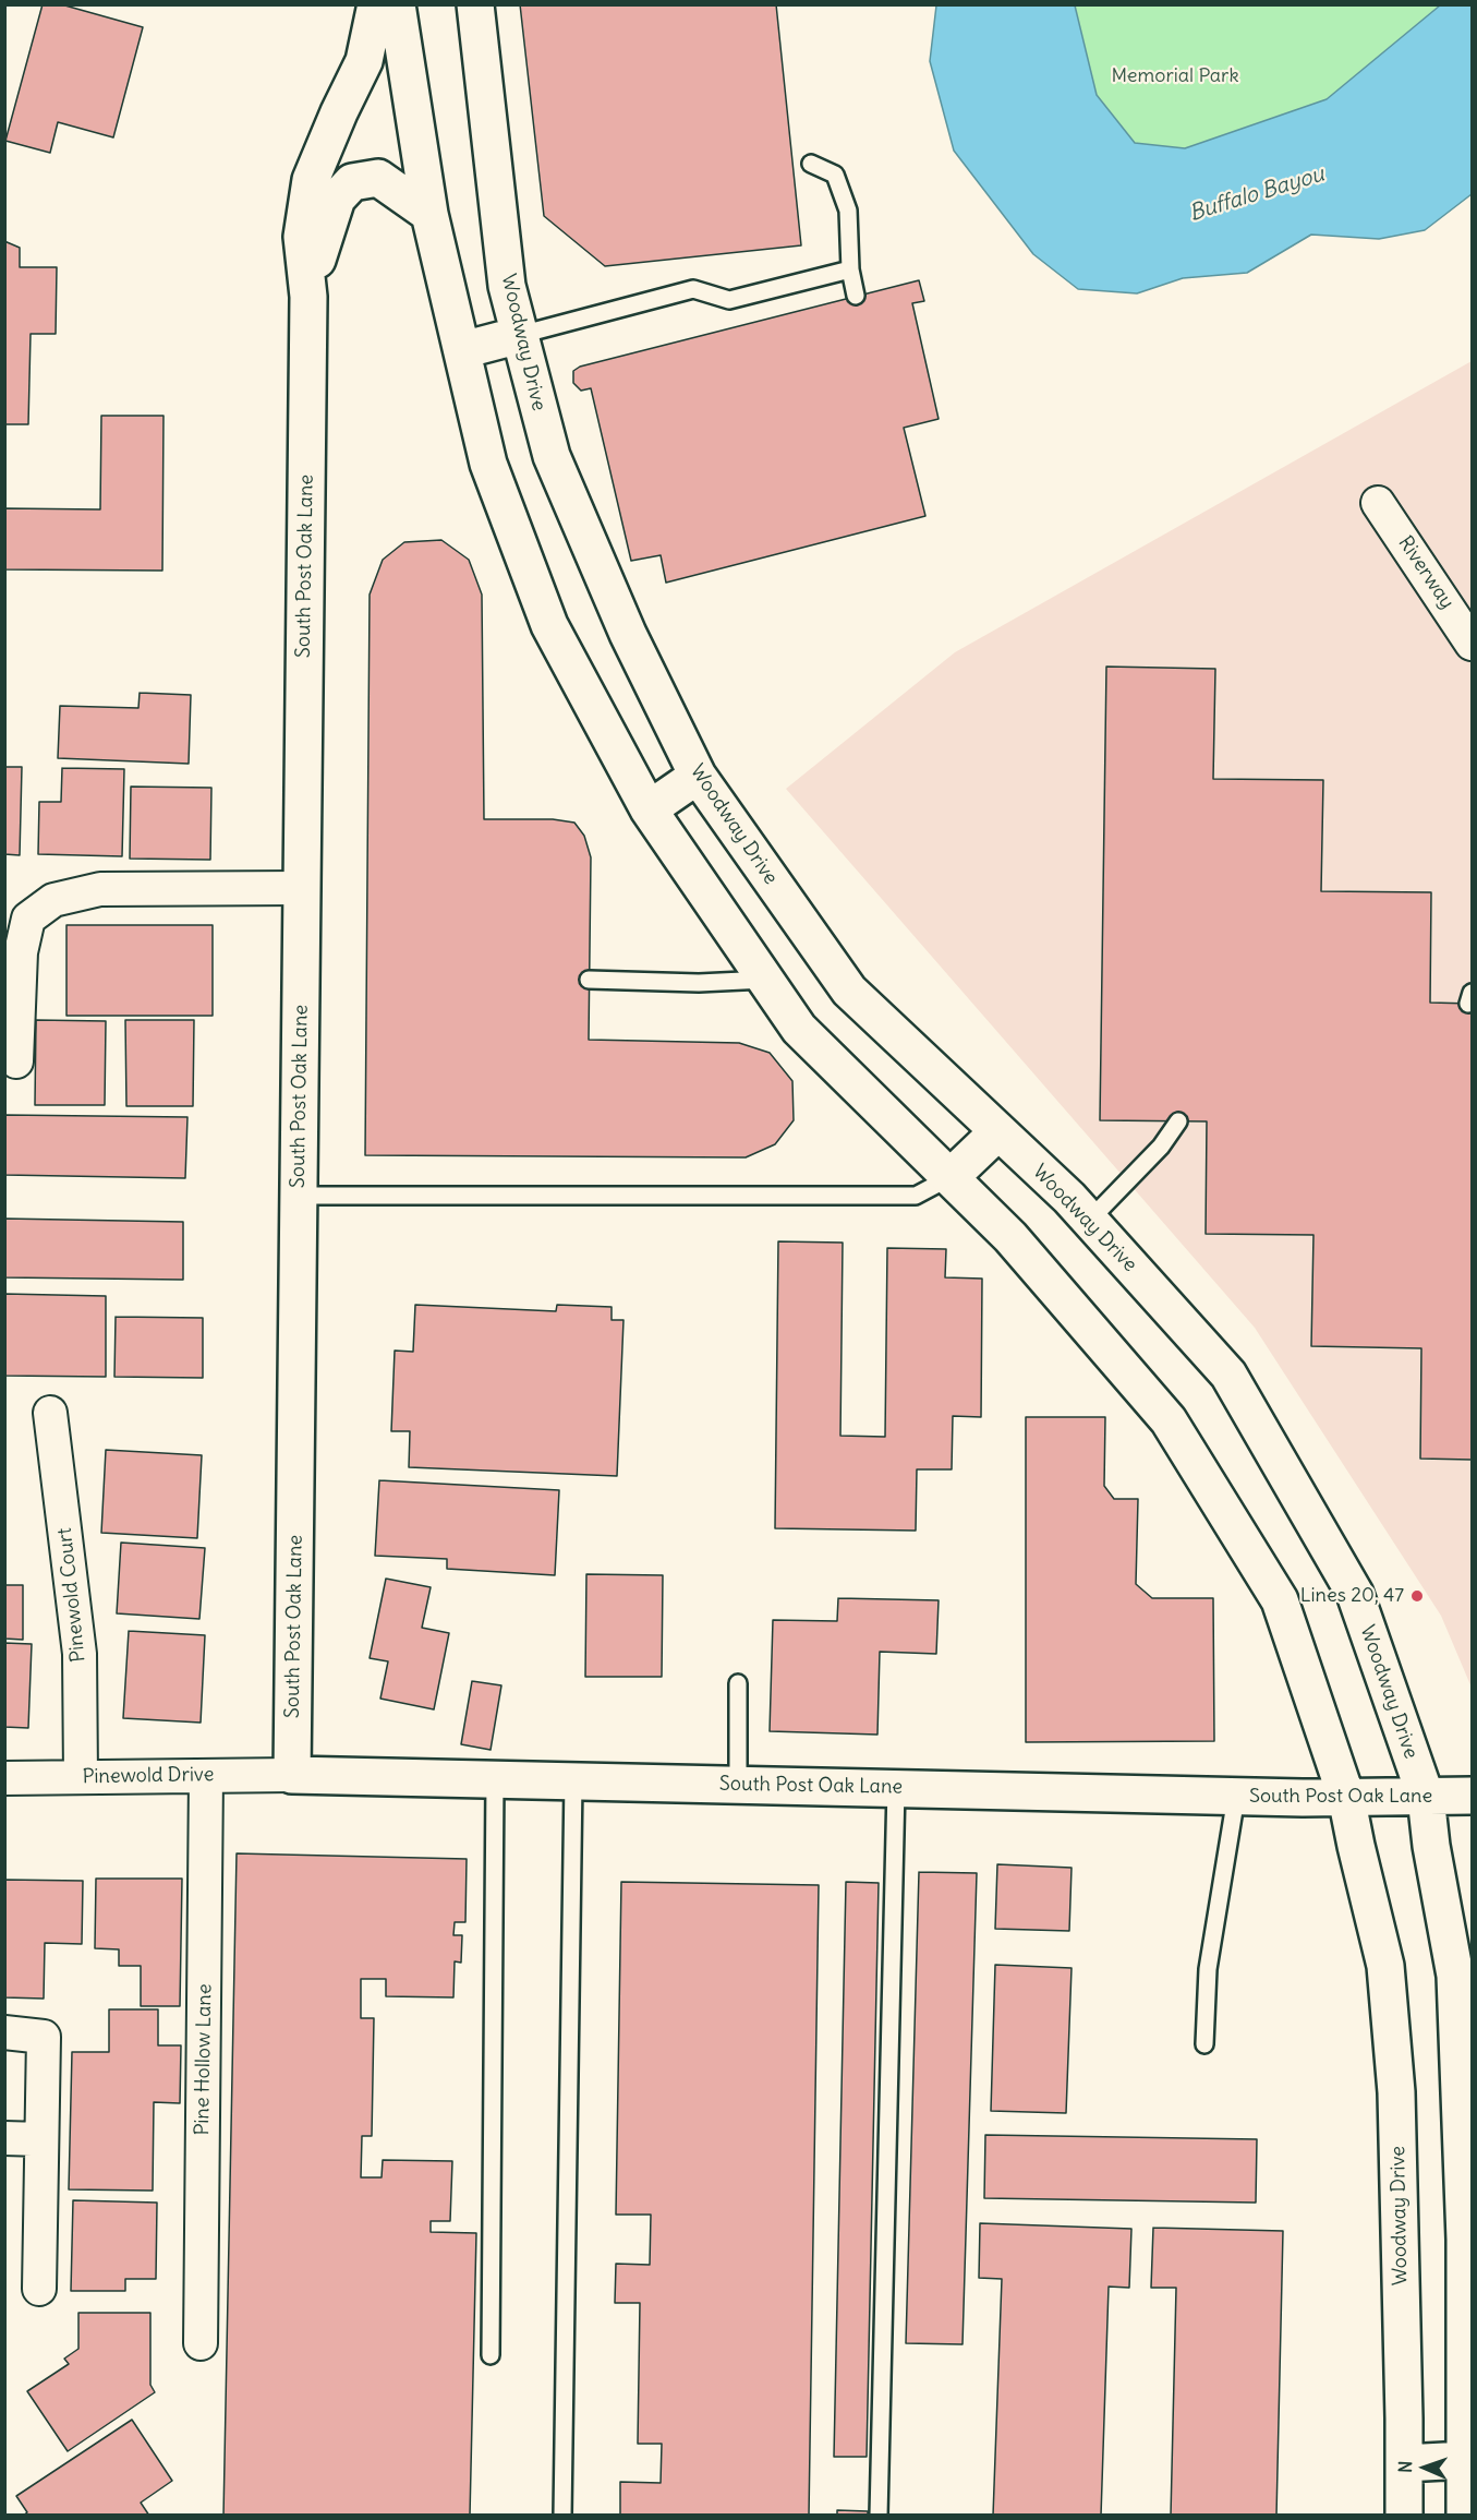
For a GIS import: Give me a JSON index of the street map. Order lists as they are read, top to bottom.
{
  "streets": {
    "main road": ["Woodway Drive", "South Post Oak Lane"],
    "street": [
      "Riverway",
      "Pinewold Court",
      "Pinewold Drive",
      "Pine Hollow Lane"
    ]
  },
  "crossings": [
    ["Woodway Drive", "South Post Oak Lane"],
    ["South Post Oak Lane", "Pinewold Drive"],
    ["Pinewold Court", "Pinewold Drive"],
    ["Pinewold Drive", "Pine Hollow Lane"]
  ],
  "water": ["Buffalo Bayou"],
  "parks": ["Memorial Park"],
  "places": ["Lines 20, 47"],
  "north": "left"
}
